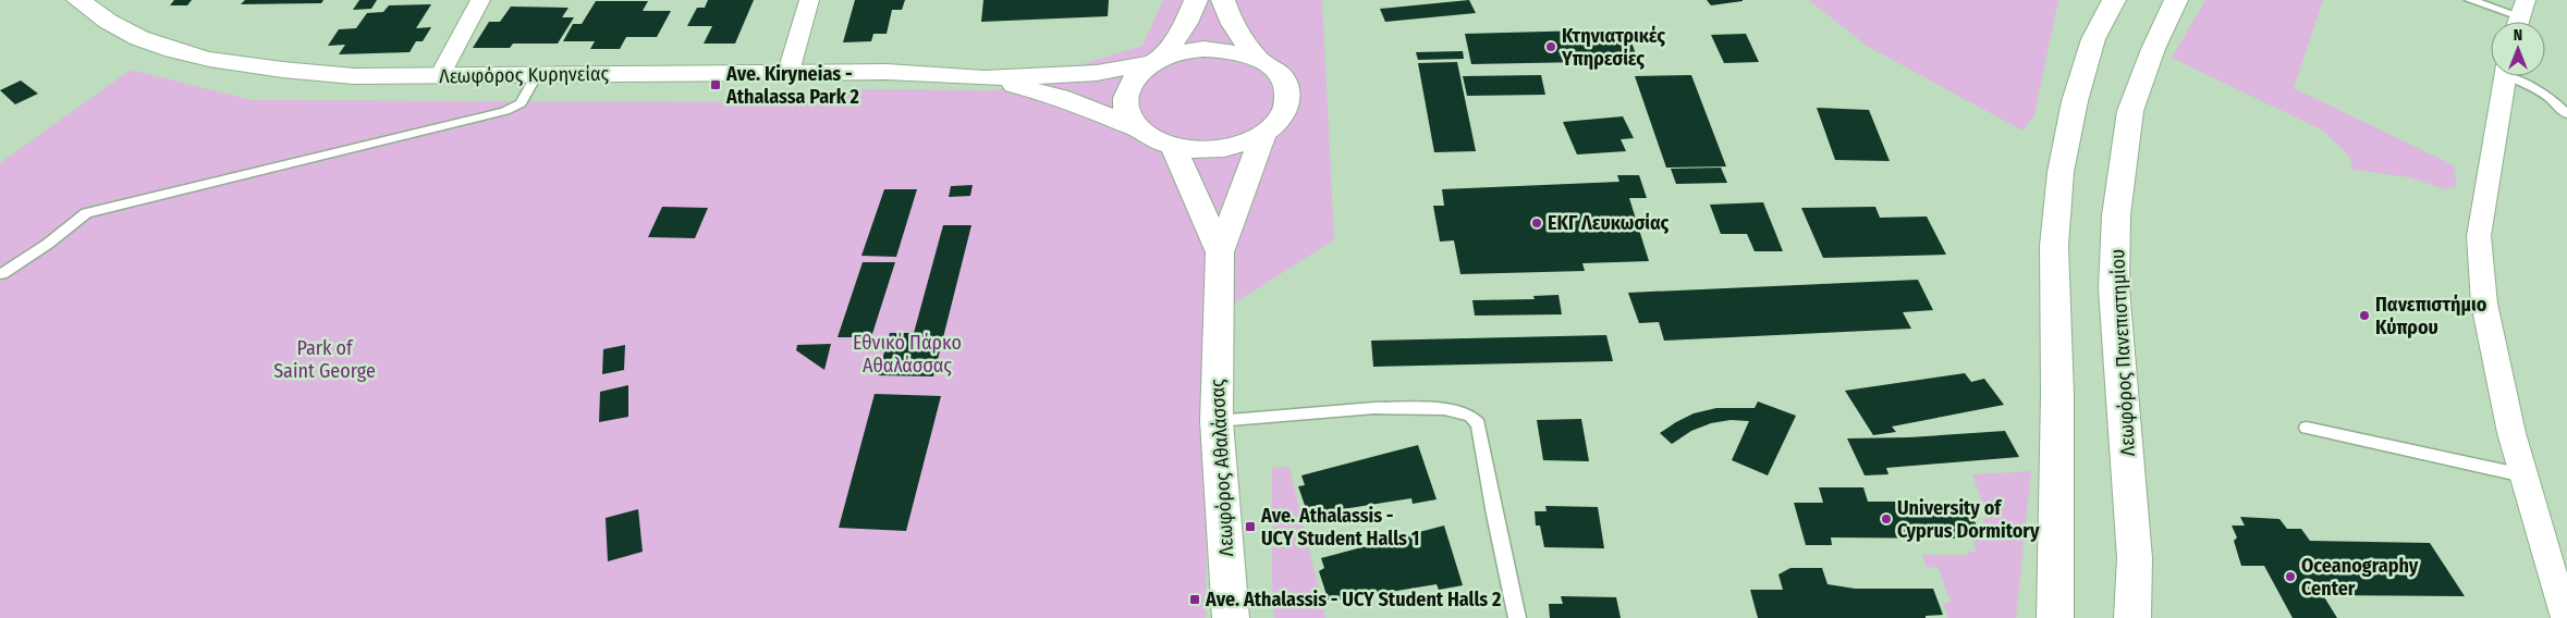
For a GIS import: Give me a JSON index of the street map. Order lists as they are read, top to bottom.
{
  "streets": {
    "main road": ["Λεωφόρος Κυρηνείας", "Λεωφόρος Πανεπιστημίου", "Λεωφόρος Αθαλάσσας"]
  },
  "crossings": [
    ["Λεωφόρος Κυρηνείας", "Λεωφόρος Αθαλάσσας"]
  ],
  "parks": ["Εθνικό Πάρκο Αθαλάσσας", "Park of Saint George"],
  "places": {
    "other": [
      "Κτηνιατρικές Υπηρεσίες",
      "ΕΚΓ Λευκωσίας",
      "Πανεπιστήμιο Κύπρου",
      "University of Cyprus Dormitory",
      "Oceanography Center"
    ],
    "transit": ["Ave. Kiryneias - Athalassa Park 2", "Ave. Athalassis - UCY Student Halls 1", "Ave. Athalassis - UCY Student Halls 2"]
  },
  "north": "top"
}
